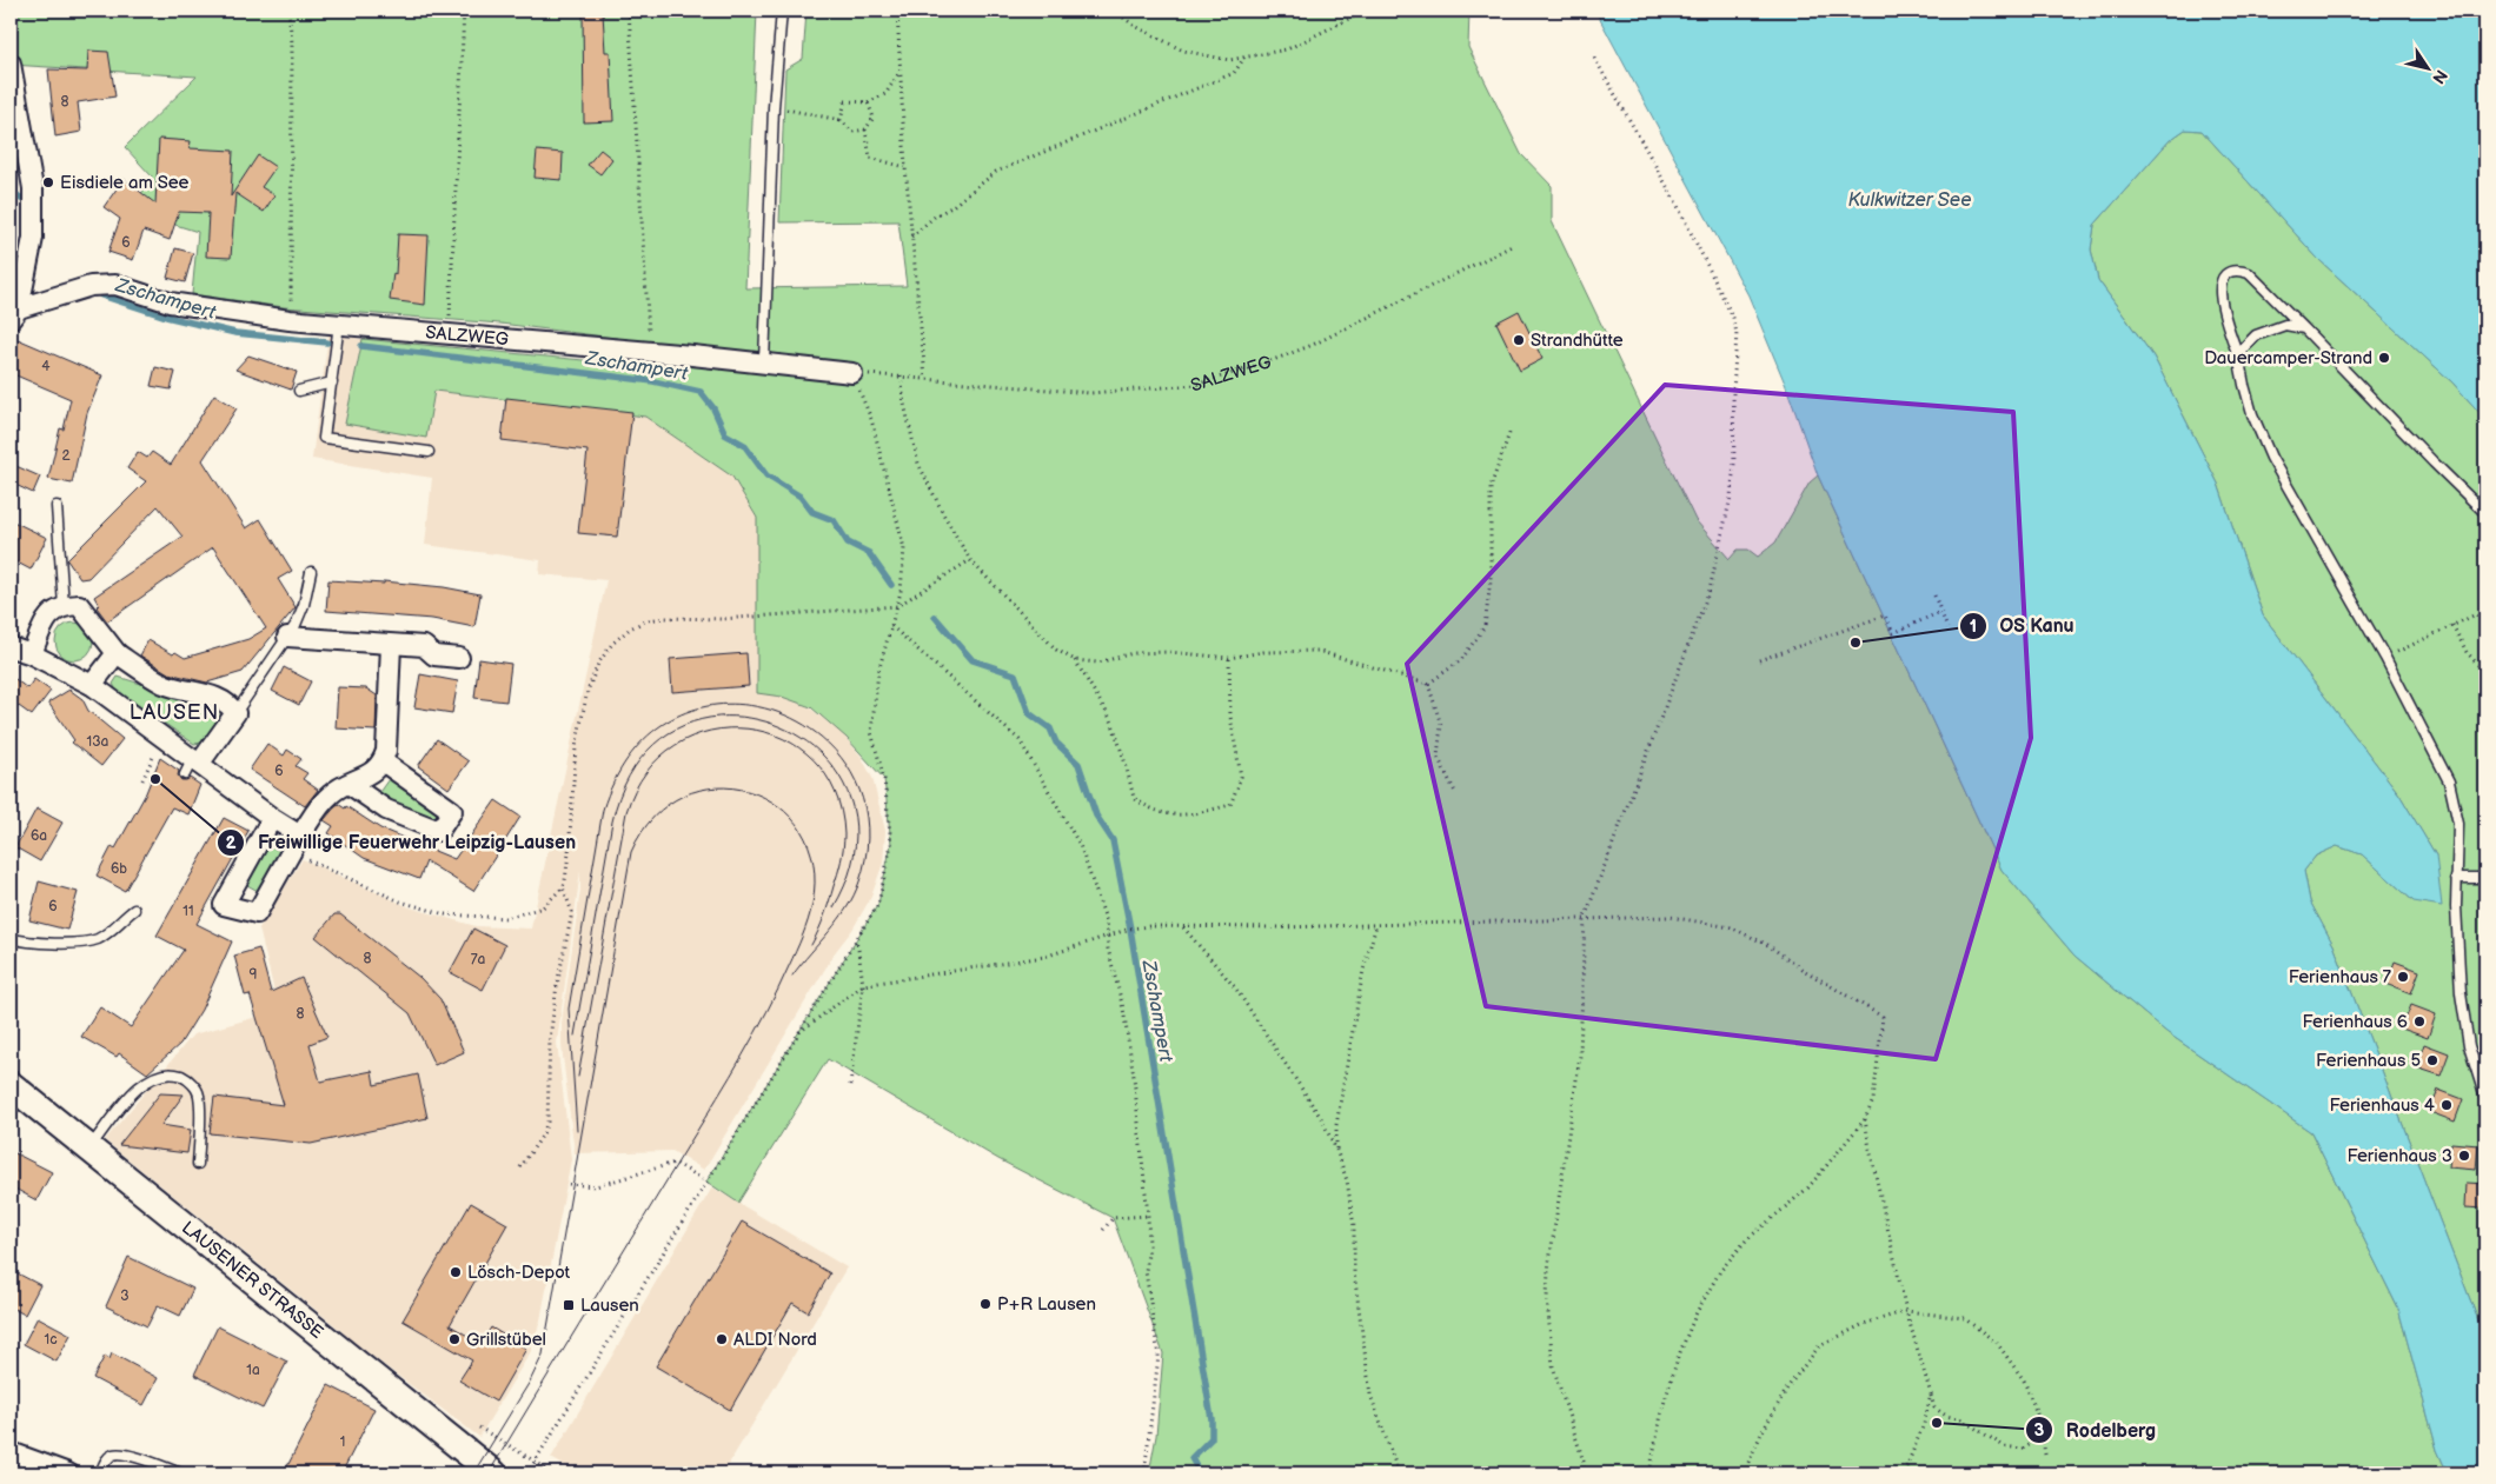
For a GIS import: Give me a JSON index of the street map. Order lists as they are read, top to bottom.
{
  "streets": {
    "main road": ["LAUSENER STRASSE"],
    "street": ["SALZWEG"]
  },
  "districts": ["LAUSEN"],
  "water": ["Kulkwitzer See", "Zschampert"],
  "places": {
    "other": [
      "Eisdiele am See",
      "Strandhütte",
      "Dauercamper-Strand",
      "OS Kanu",
      "Freiwillige Feuerwehr Leipzig-Lausen",
      "Ferienhaus 7",
      "Ferienhaus 6",
      "Ferienhaus 5",
      "Ferienhaus 4",
      "Ferienhaus 3",
      "Lösch-Depot",
      "P+R Lausen",
      "Grillstübel",
      "ALDI Nord",
      "Rodelberg"
    ],
    "transit": ["Lausen"]
  },
  "house_numbers": [
    "8",
    "6",
    "4",
    "2",
    "13a",
    "6",
    "6a",
    "6b",
    "6",
    "11",
    "8",
    "7a",
    "9",
    "8",
    "3",
    "1c",
    "1a",
    "1"
  ],
  "north": "bottom right"
}
